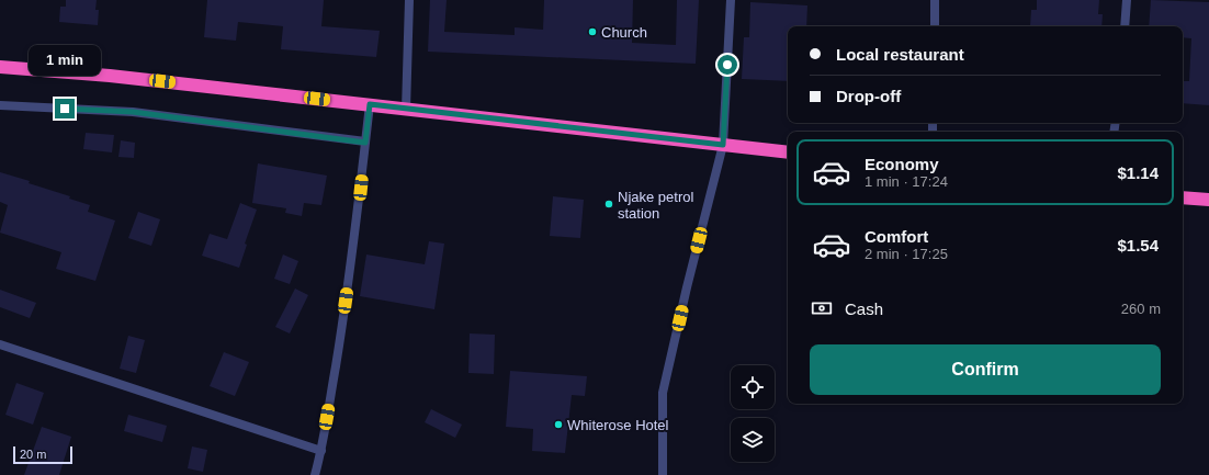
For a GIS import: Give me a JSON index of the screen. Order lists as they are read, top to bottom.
{
  "places": ["Church", "Njake petrol station", "Whiterose Hotel"],
  "scale_bar": "20 m",
  "page": {
    "banner": ["Local restaurant", "Drop-off"],
    "bubble": "1 min",
    "list": [
      {
        "name": "Economy",
        "note": "1 min · 17:24",
        "value": "$1.14"
      },
      {
        "name": "Comfort",
        "note": "2 min · 17:25",
        "value": "$1.54"
      }
    ],
    "pay": ["Cash", "260 m"],
    "buttons": "Confirm",
    "scale": "20 m"
  }
}
